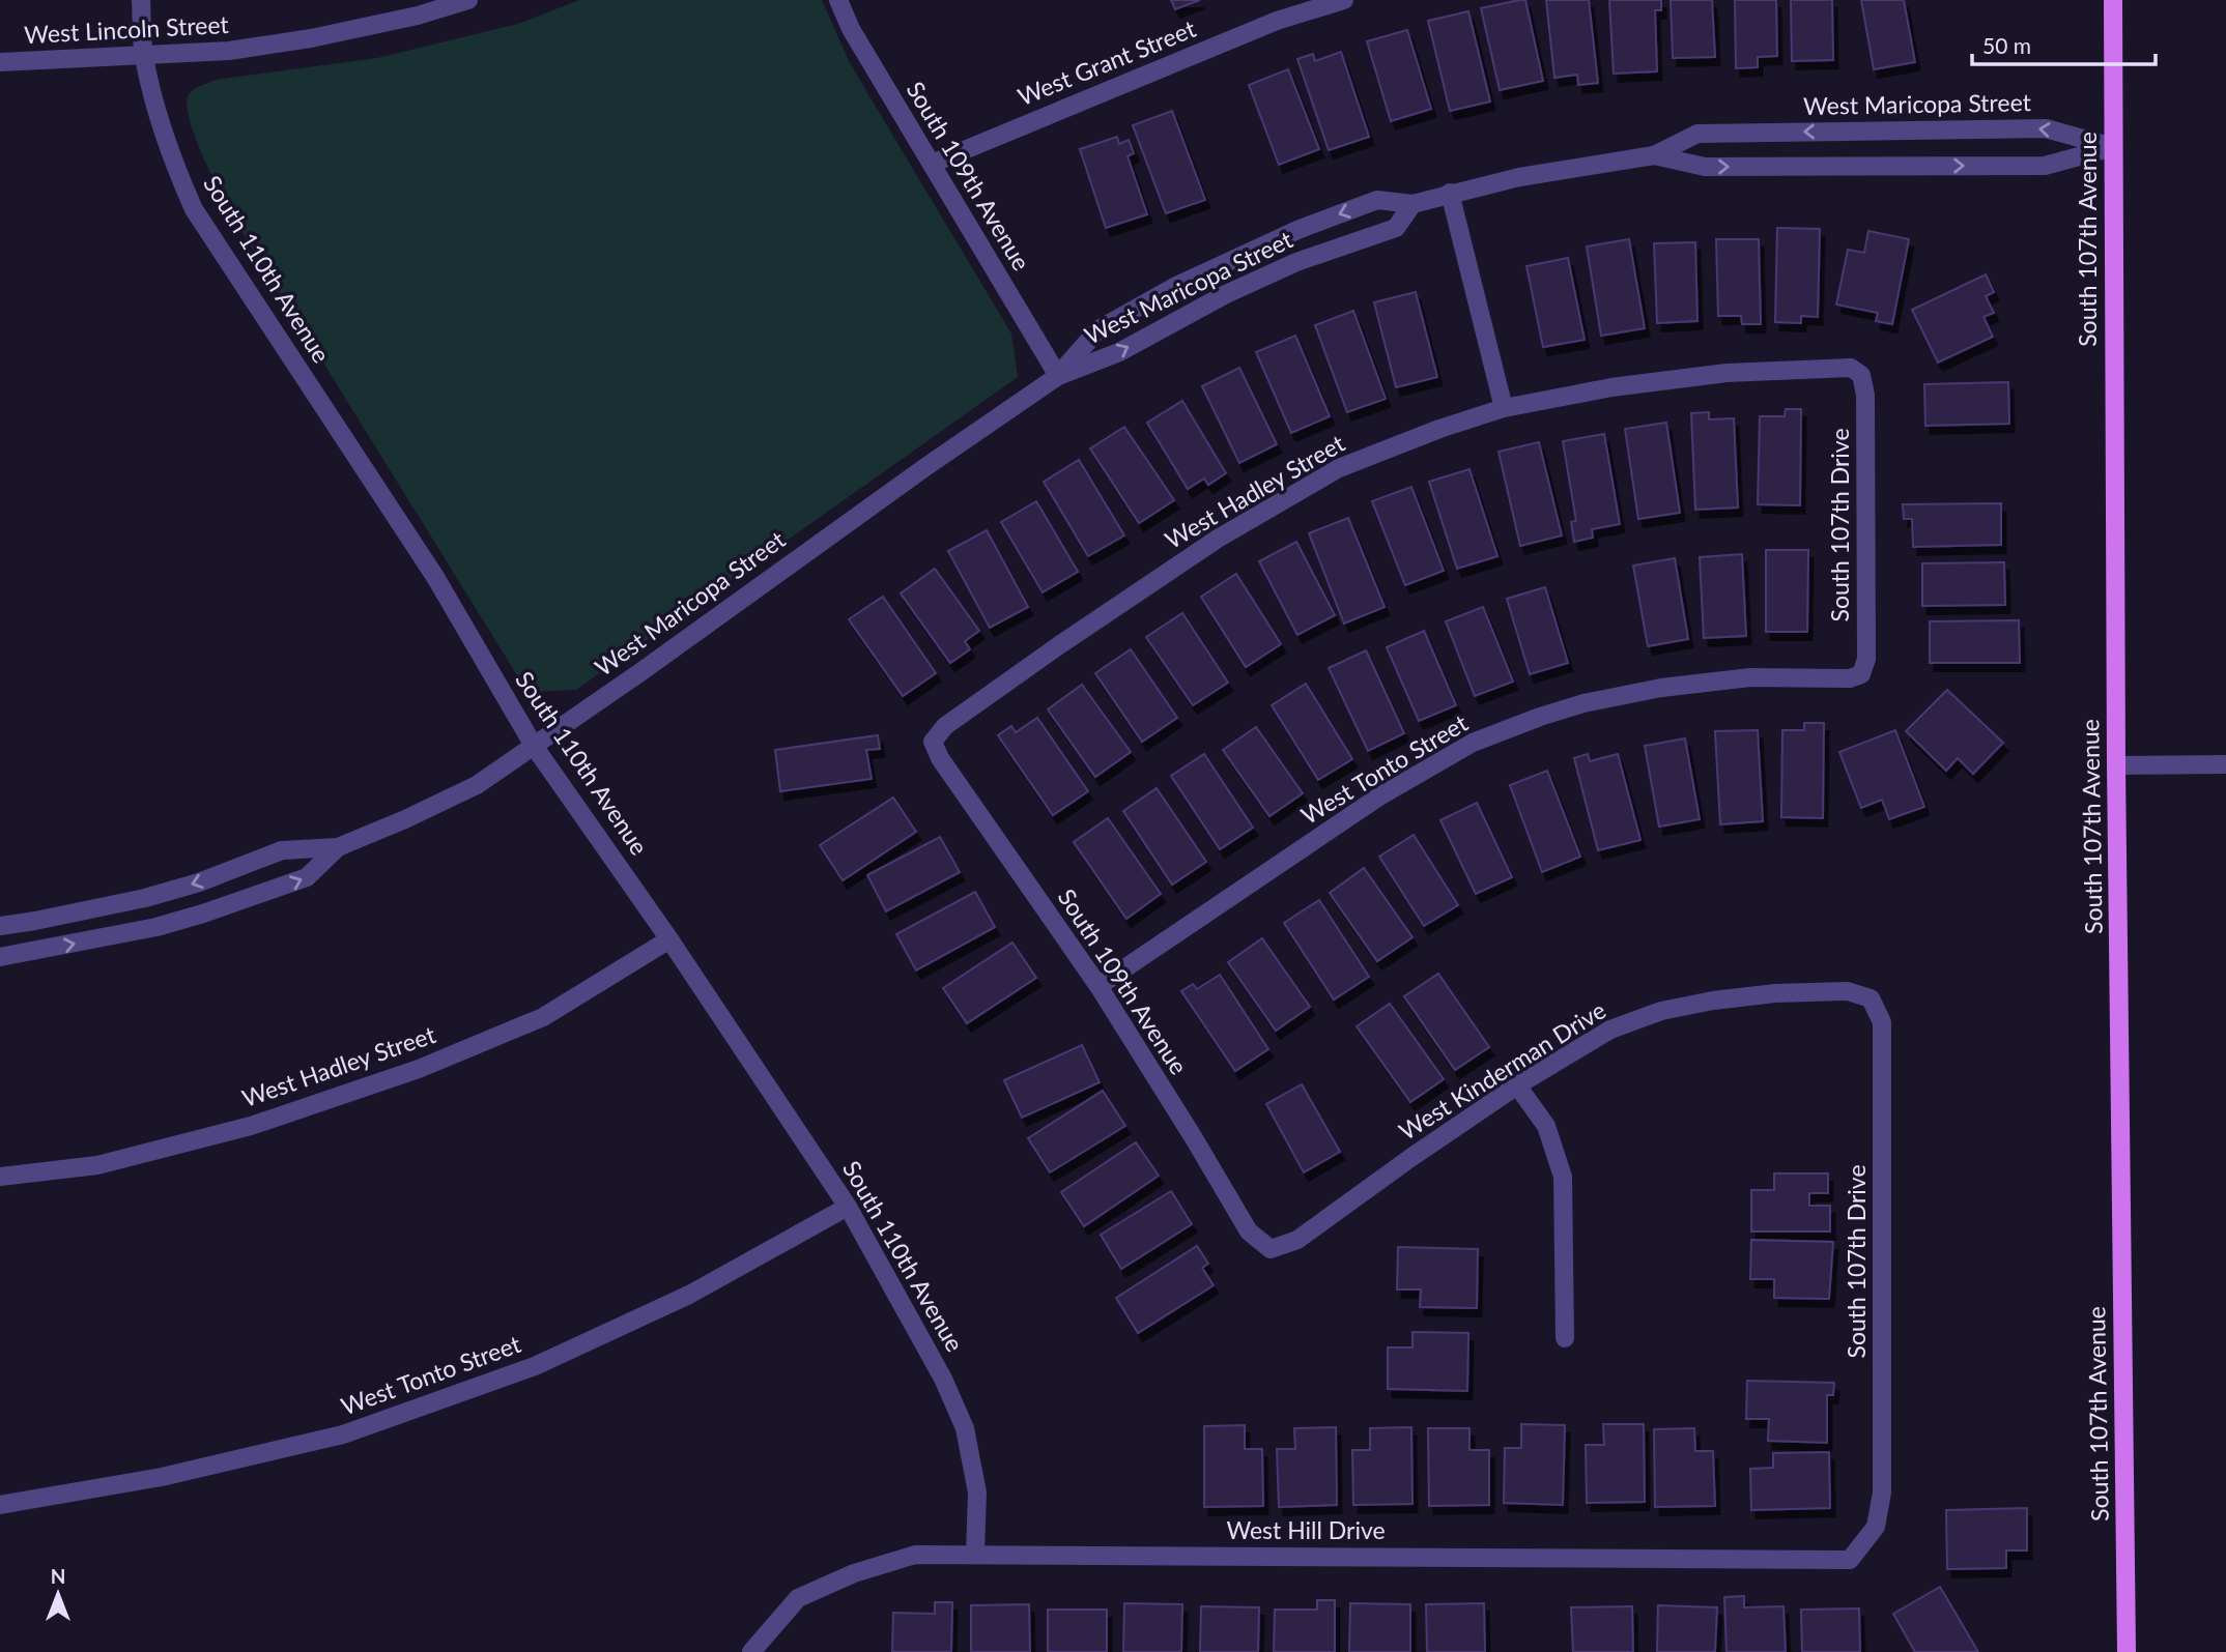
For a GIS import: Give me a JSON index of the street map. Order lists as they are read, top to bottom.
{
  "streets": {
    "main road": ["South 107th Avenue"],
    "street": [
      "West Lincoln Street",
      "West Grant Street",
      "West Maricopa Street",
      "South 109th Avenue",
      "South 110th Avenue",
      "West Hadley Street",
      "South 107th Drive",
      "West Tonto Street",
      "West Kinderman Drive",
      "West Hill Drive"
    ]
  },
  "crossings": [
    ["West Lincoln Street", "South 110th Avenue"],
    ["West Grant Street", "South 109th Avenue"],
    ["West Maricopa Street", "South 109th Avenue"],
    ["West Maricopa Street", "South 107th Avenue"],
    ["West Maricopa Street", "South 110th Avenue"],
    ["South 109th Avenue", "West Hadley Street"],
    ["South 109th Avenue", "West Tonto Street"],
    ["South 109th Avenue", "West Kinderman Drive"],
    ["South 110th Avenue", "West Hadley Street"],
    ["South 110th Avenue", "West Tonto Street"],
    ["South 110th Avenue", "West Hill Drive"],
    ["West Hadley Street", "South 107th Drive"],
    ["South 107th Drive", "West Tonto Street"],
    ["South 107th Drive", "West Kinderman Drive"],
    ["South 107th Drive", "West Hill Drive"]
  ],
  "scale_bar": "50 m",
  "north": "top"
}
